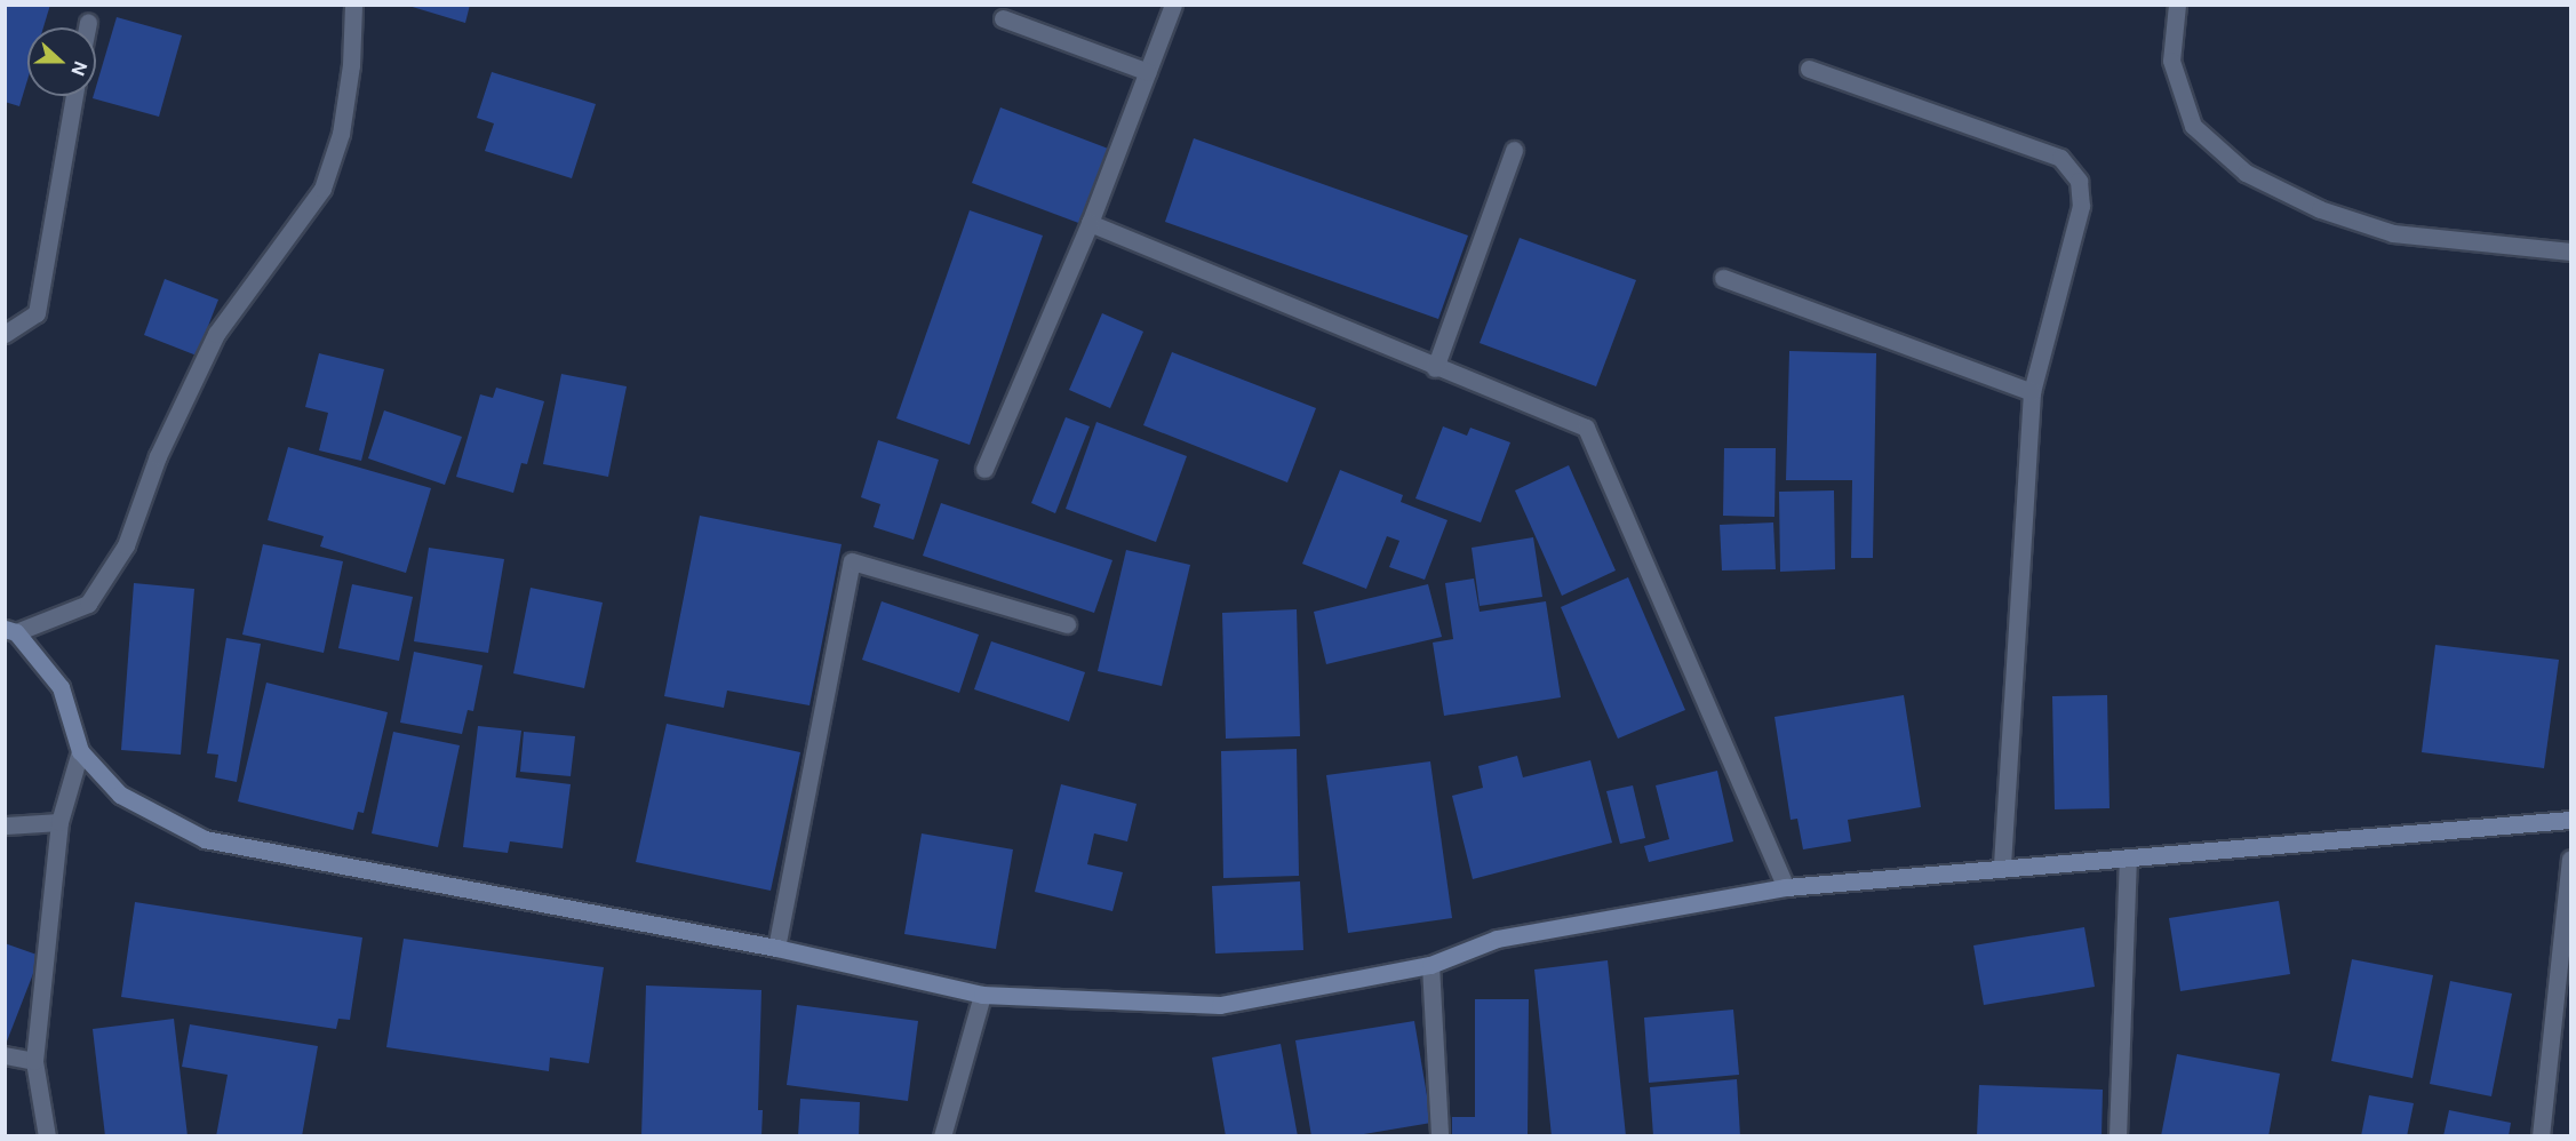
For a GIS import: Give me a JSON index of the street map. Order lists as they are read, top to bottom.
{
  "north": "right"
}
